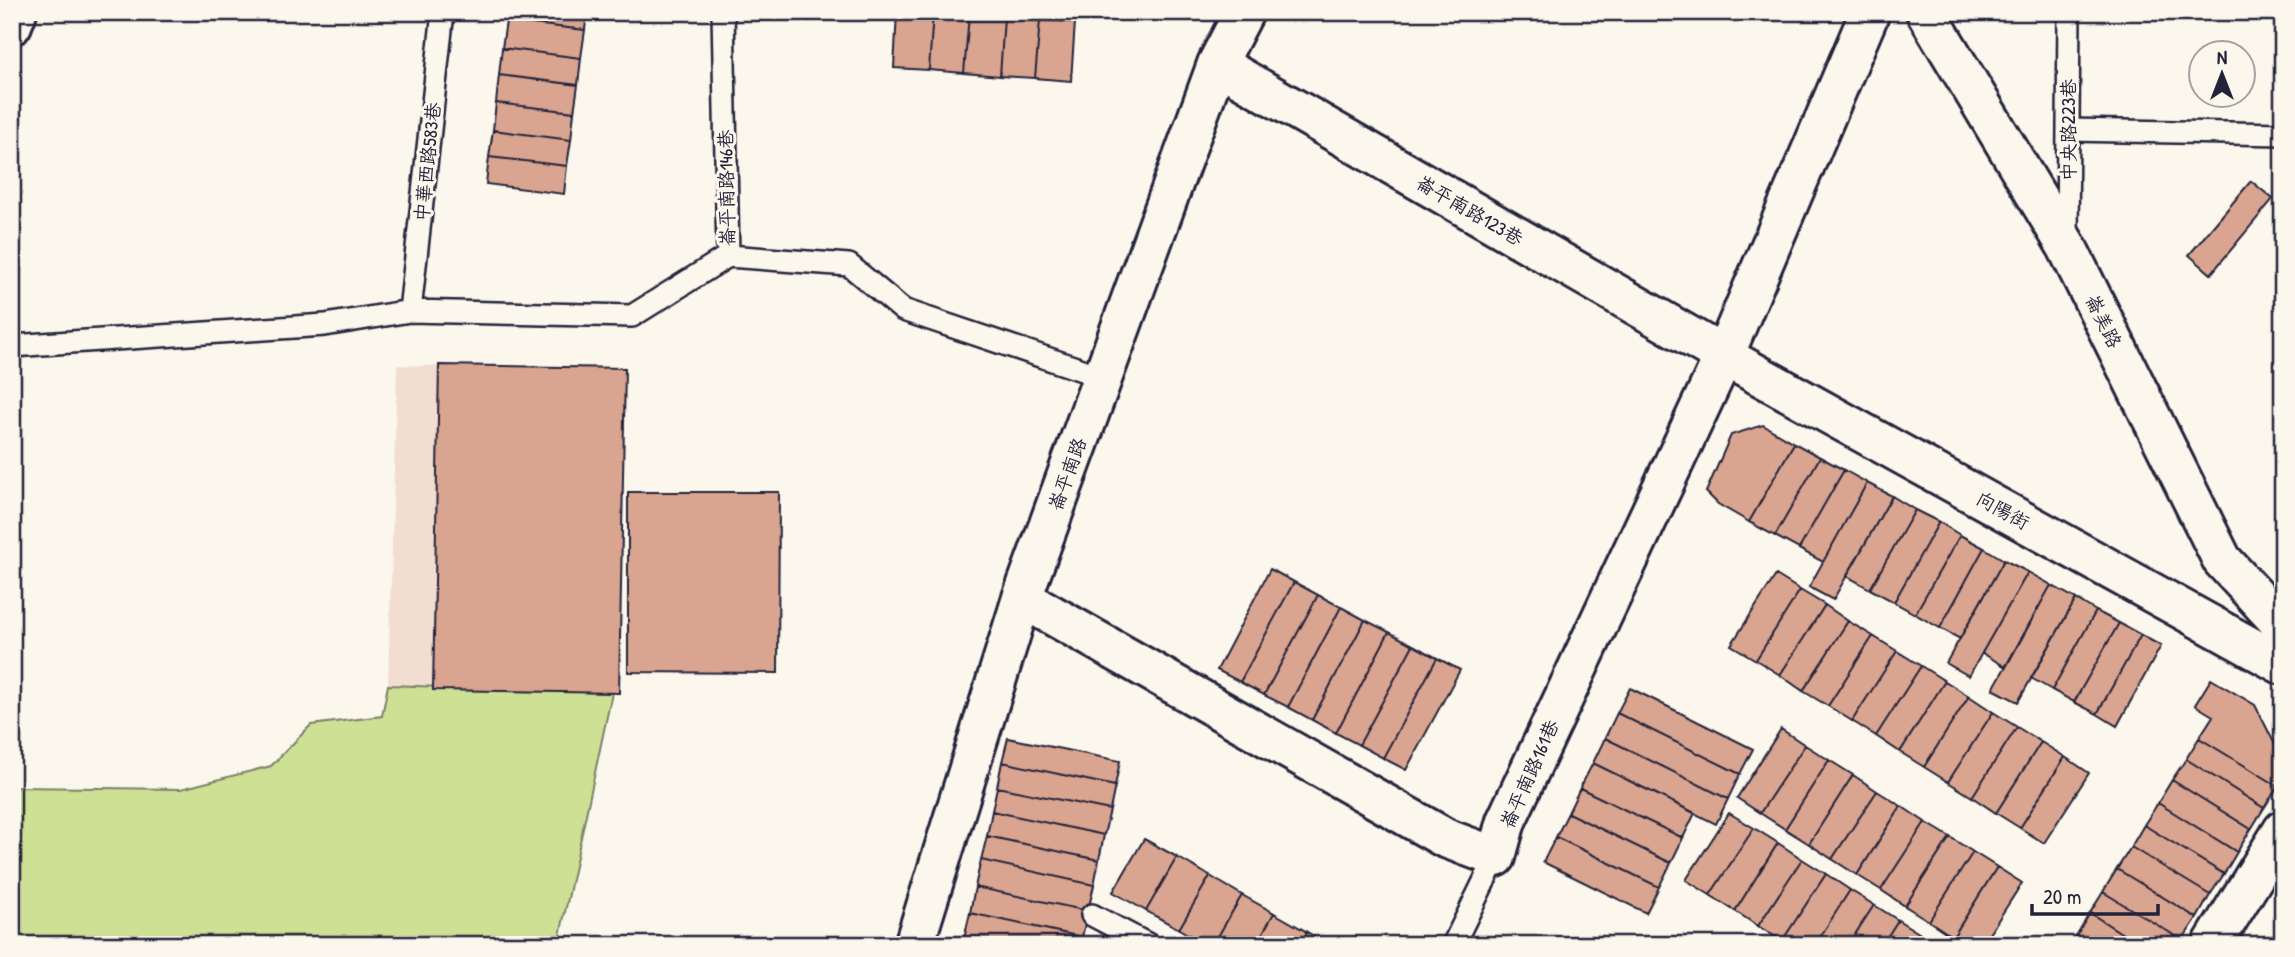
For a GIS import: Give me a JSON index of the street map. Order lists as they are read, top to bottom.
{
  "streets": {
    "street": [
      "崙平南路123巷",
      "崙美路",
      "崙平南路",
      "向陽街",
      "崙平南路161巷"
    ],
    "lane": ["中央路223巷", "中華西路583巷", "崙平南路146巷"]
  },
  "crossings": [
    ["中央路223巷", "崙美路"],
    ["崙平南路146巷", "崙平南路"],
    ["崙平南路123巷", "崙平南路"],
    ["崙平南路123巷", "向陽街"],
    ["崙平南路123巷", "崙平南路161巷"],
    ["向陽街", "崙平南路161巷"]
  ],
  "scale_bar": "20 m",
  "north": "top"
}
